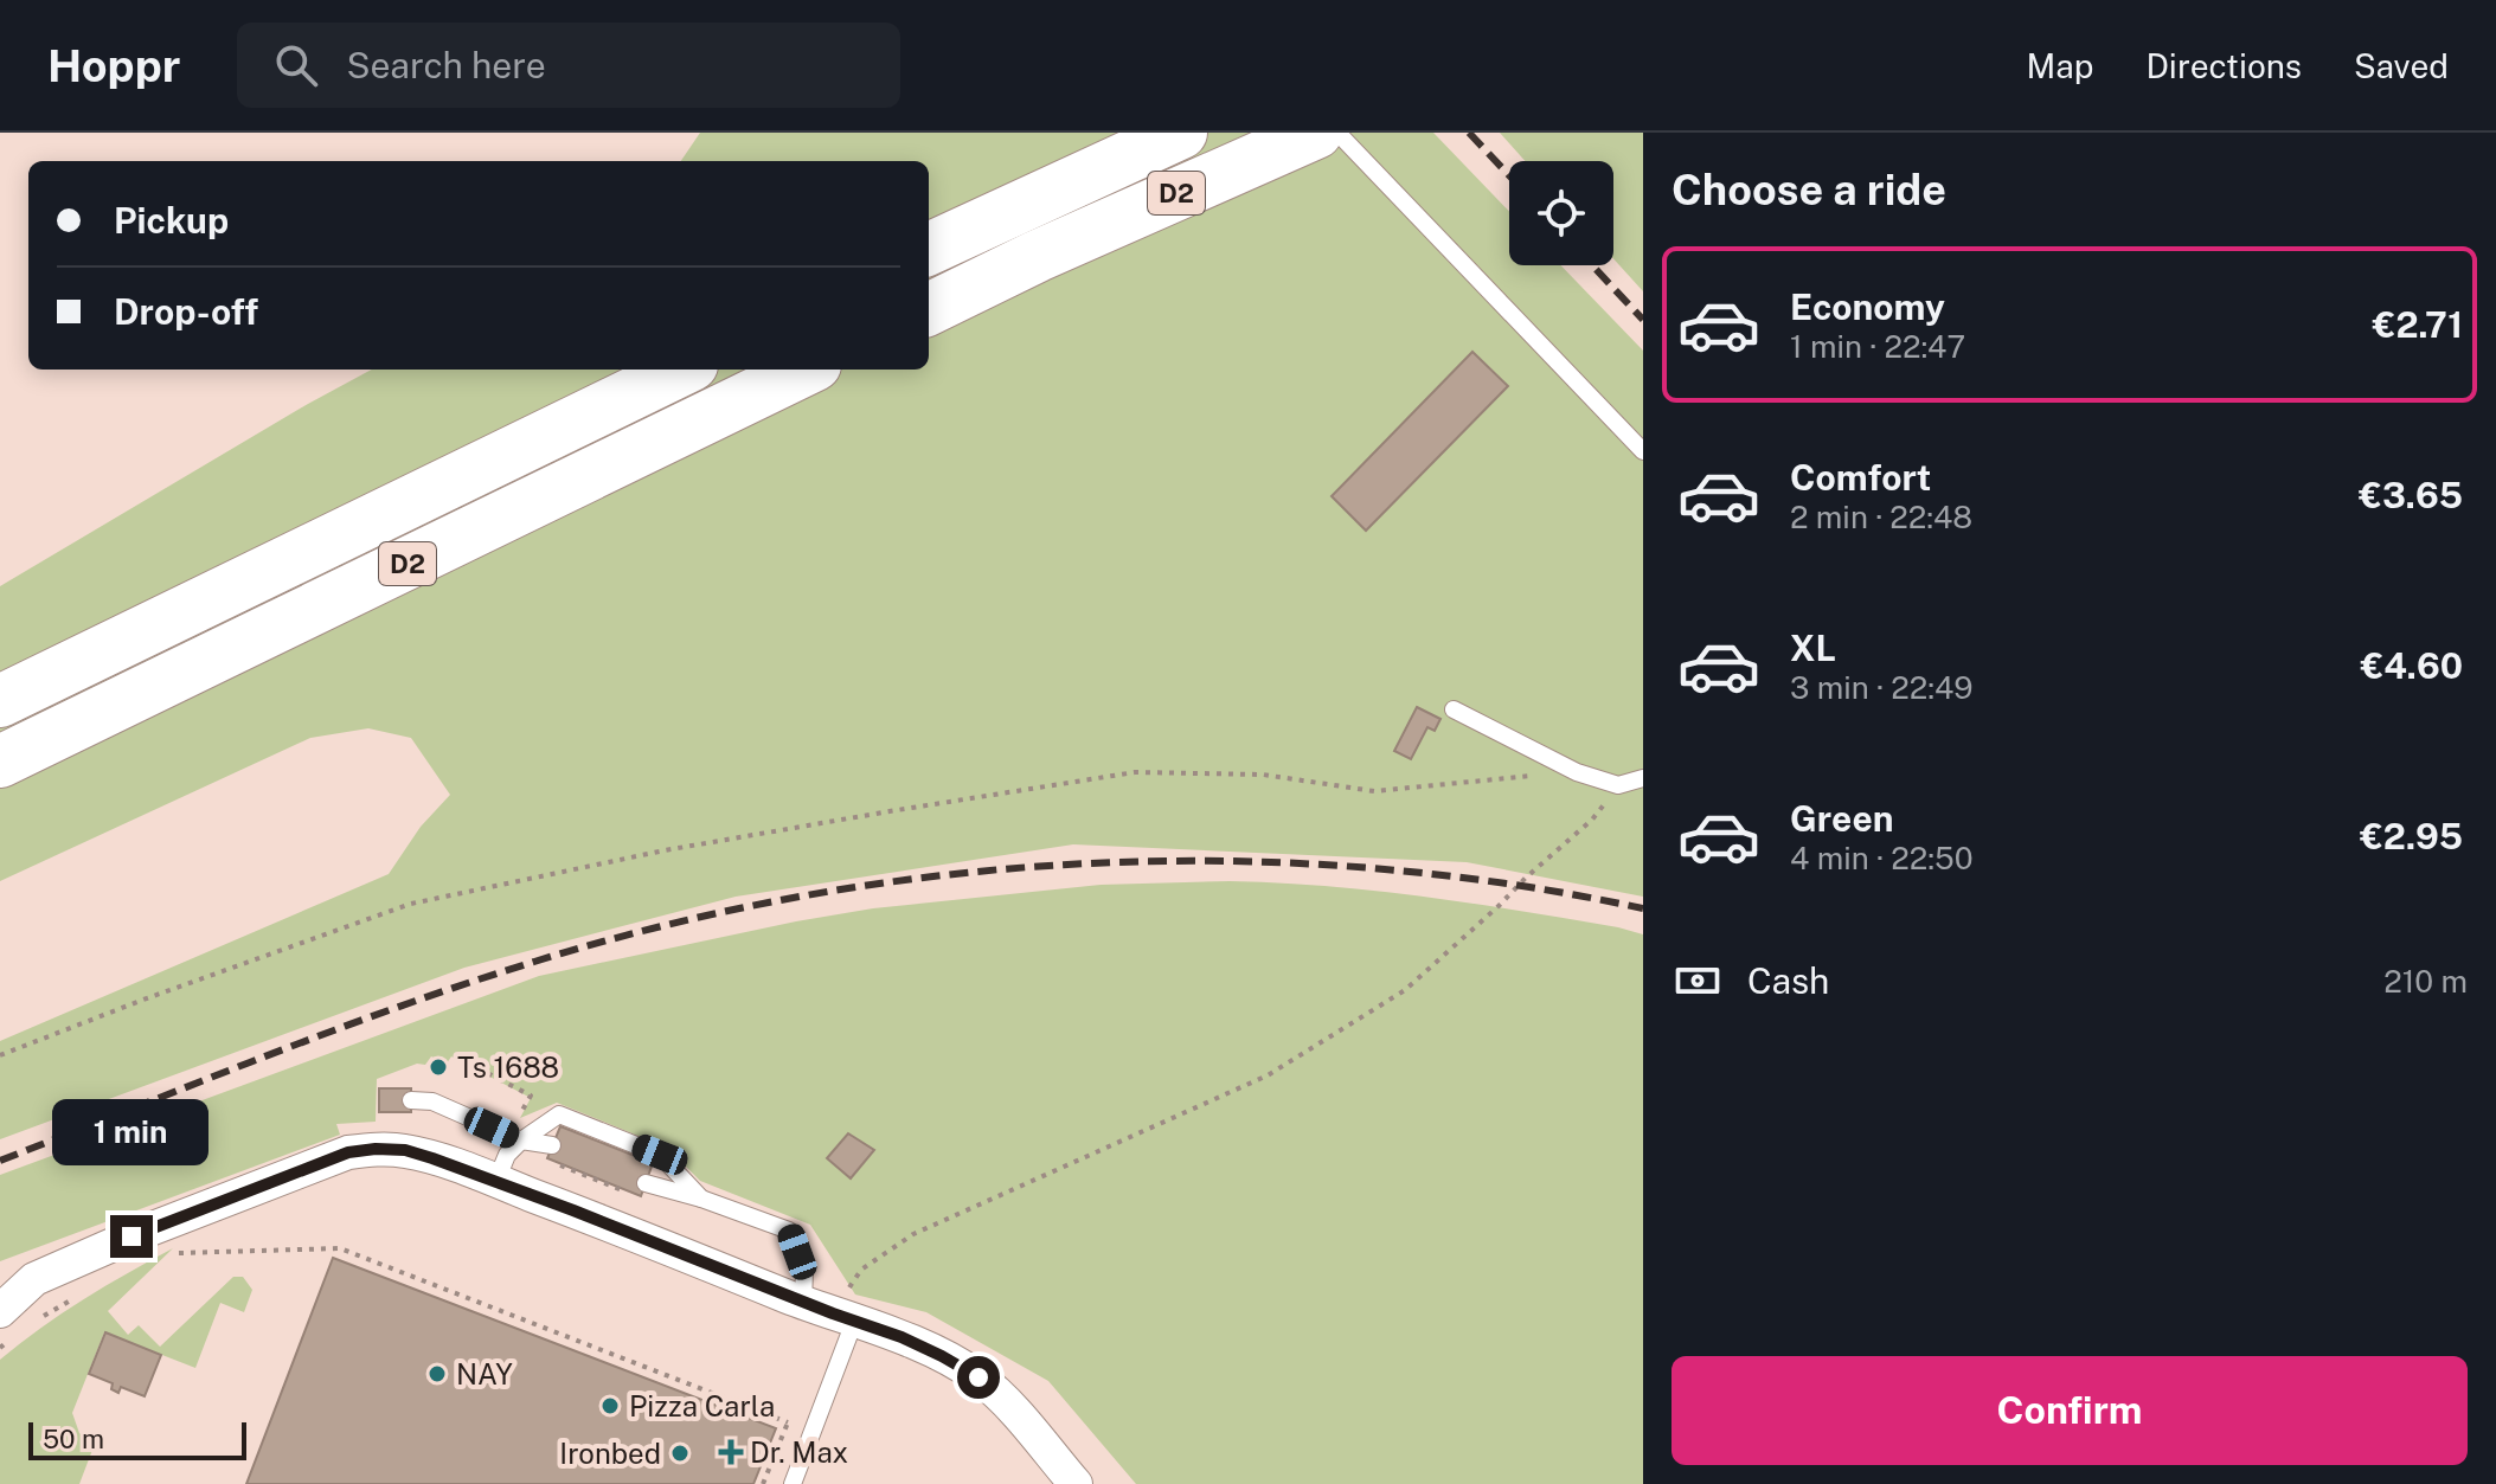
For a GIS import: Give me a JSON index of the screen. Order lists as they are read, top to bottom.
{
  "streets": {
    "highway": ["D2"]
  },
  "places": {
    "other": [
      "Ts 1688",
      "NAY",
      "Pizza Carla",
      "Ironbed"
    ],
    "health": ["Dr. Max"]
  },
  "scale_bar": "50 m",
  "page": {
    "header": "Hoppr",
    "search": "Search here",
    "nav": ["Map", "Directions", "Saved"],
    "heading": "Choose a ride",
    "banner": ["Pickup", "Drop-off"],
    "list": [
      {
        "name": "Economy",
        "note": "1 min · 22:47",
        "value": "€2.71"
      },
      {
        "name": "Comfort",
        "note": "2 min · 22:48",
        "value": "€3.65"
      },
      {
        "name": "XL",
        "note": "3 min · 22:49",
        "value": "€4.60"
      },
      {
        "name": "Green",
        "note": "4 min · 22:50",
        "value": "€2.95"
      }
    ],
    "pay": ["Cash", "210 m"],
    "bubble": "1 min",
    "buttons": "Confirm",
    "scale": "50 m"
  }
}
